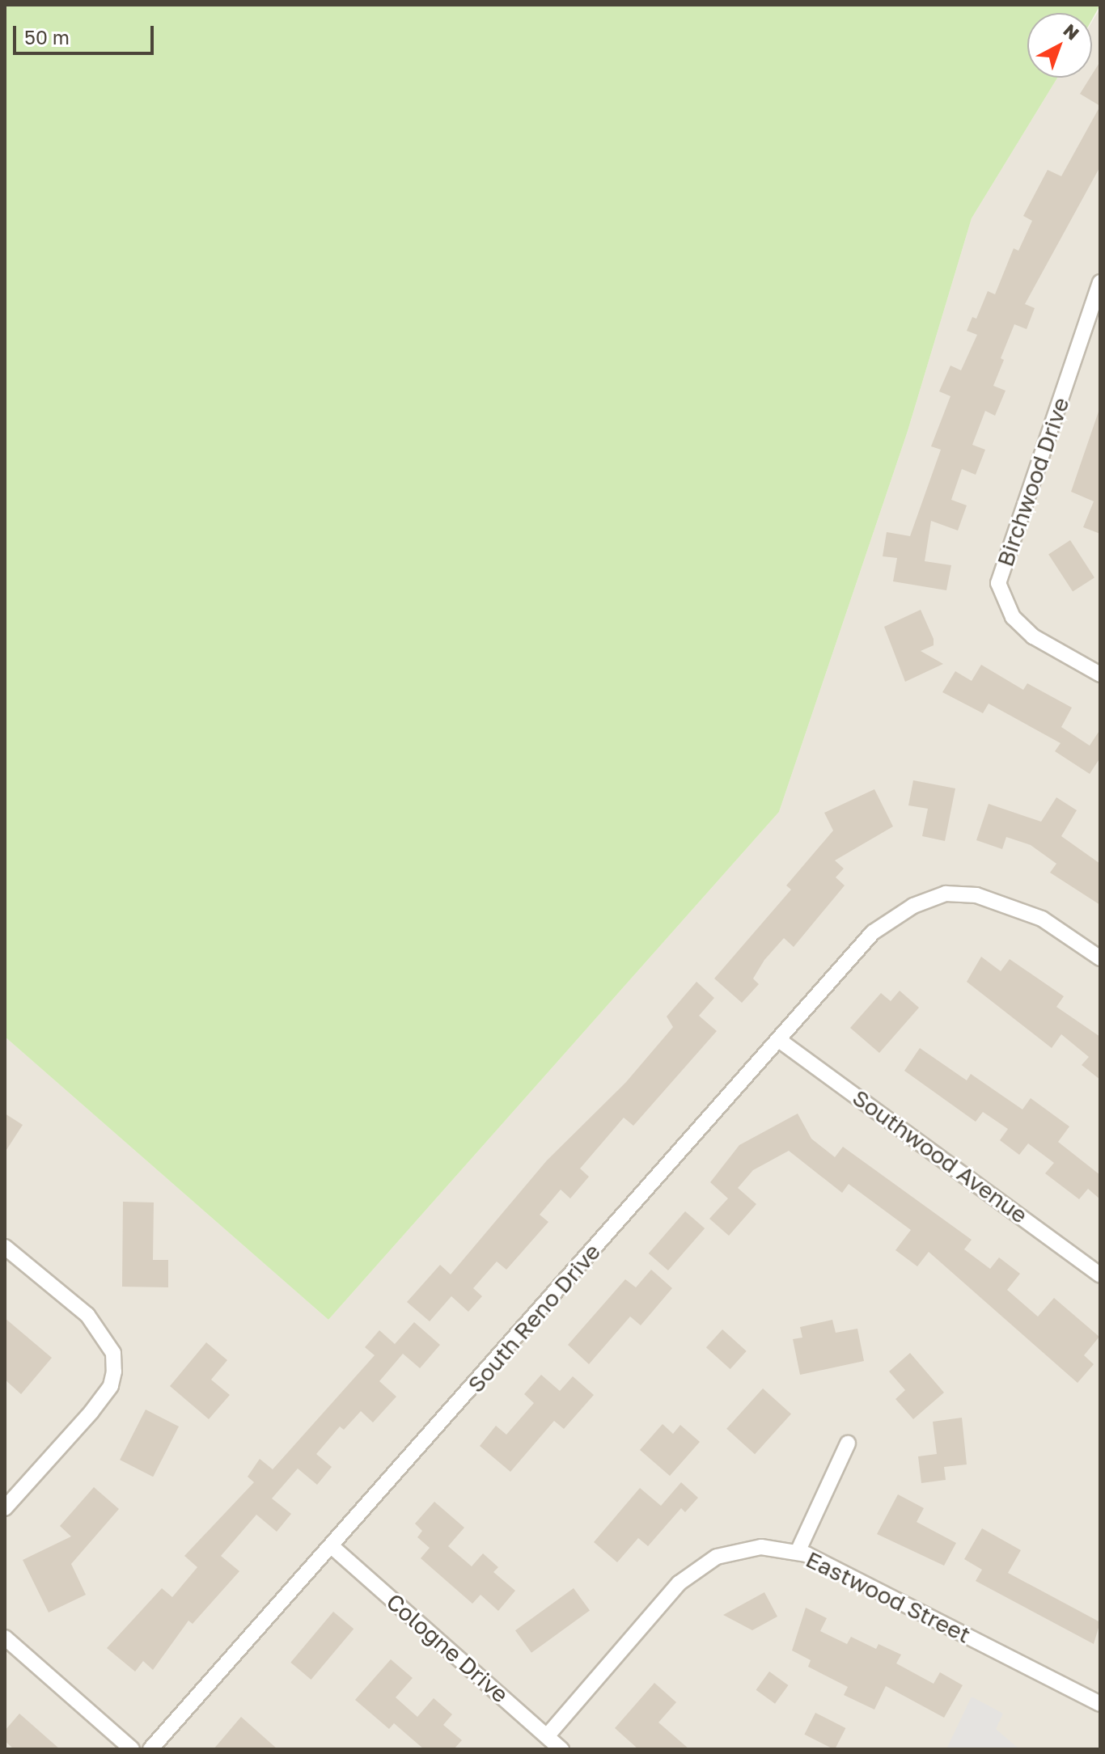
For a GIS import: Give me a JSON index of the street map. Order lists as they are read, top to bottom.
{
  "streets": {
    "street": [
      "Birchwood Drive",
      "Southwood Avenue",
      "South Reno Drive",
      "Eastwood Street",
      "Cologne Drive"
    ]
  },
  "crossings": [
    ["Southwood Avenue", "South Reno Drive"],
    ["South Reno Drive", "Cologne Drive"],
    ["Eastwood Street", "Cologne Drive"]
  ],
  "scale_bar": "50 m",
  "north": "top right"
}
